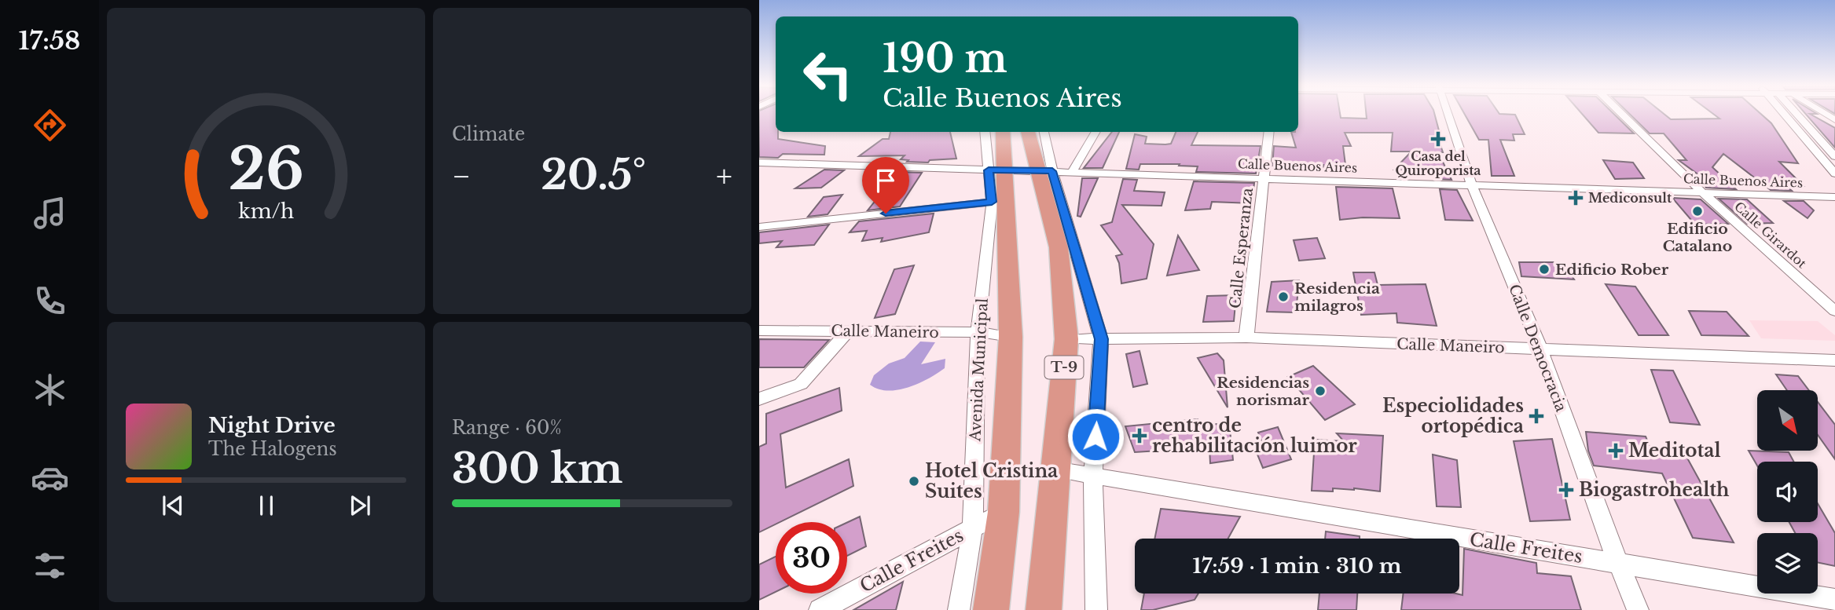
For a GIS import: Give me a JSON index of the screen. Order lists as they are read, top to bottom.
{
  "streets": {
    "highway": ["T-9", "Avenida Municipal"],
    "street": [
      "Calle Buenos Aires",
      "Calle Girardot",
      "Calle Esperanza",
      "Calle Maneiro",
      "Calle Democracia",
      "Calle Freites"
    ]
  },
  "crossings": [
    ["Calle Buenos Aires", "Calle Girardot"],
    ["Calle Buenos Aires", "Calle Esperanza"],
    ["Calle Buenos Aires", "Calle Democracia"],
    ["Calle Buenos Aires", "T-9"],
    ["Calle Buenos Aires", "Avenida Municipal"],
    ["Calle Esperanza", "Calle Maneiro"],
    ["Calle Maneiro", "Calle Democracia"],
    ["Calle Maneiro", "T-9"],
    ["Calle Maneiro", "Avenida Municipal"],
    ["Calle Democracia", "Calle Freites"],
    ["T-9", "Calle Freites"],
    ["Avenida Municipal", "Calle Freites"]
  ],
  "places": {
    "health": [
      "Casa del Quiroporista",
      "Mediconsult",
      "Especiolidades ortopédica",
      "centro de rehabilitación luimor",
      "Meditotal",
      "Biogastrohealth"
    ],
    "other": [
      "Edificio Catalano",
      "Edificio Rober",
      "Residencia milagros",
      "Residencias norismar",
      "Hotel Cristina Suites"
    ]
  },
  "north": "bottom right",
  "page": {
    "tabs": "17:58",
    "tile": [
      "Climate",
      ["Range · 60%", "300 km"]
    ],
    "turn": ["190 m", "Calle Buenos Aires"],
    "heat": ["−", "20.5°", "+"],
    "song": ["Night Drive", "The Halogens"],
    "limit": "30",
    "trip": "17:59 · 1 min · 310 m",
    "gauge": ["26", "km/h"]
  }
}
